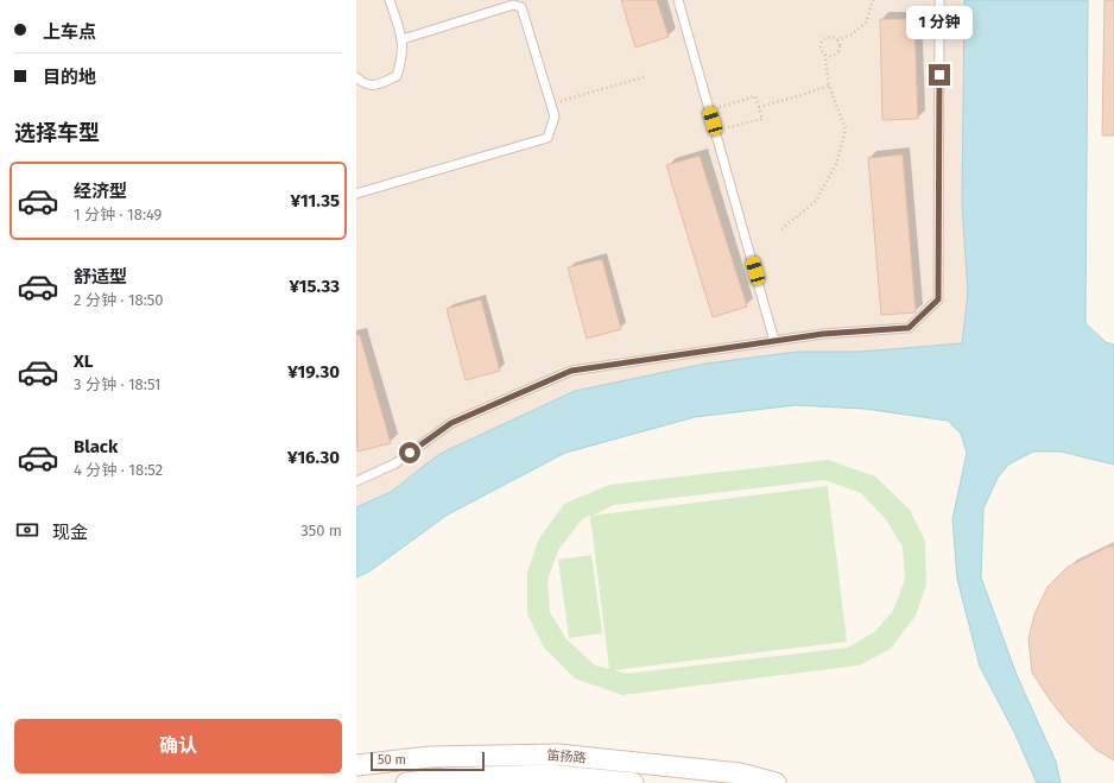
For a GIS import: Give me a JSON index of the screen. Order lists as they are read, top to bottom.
{
  "streets": {
    "street": ["笛扬路"]
  },
  "scale_bar": "50 m",
  "page": {
    "banner": ["上车点", "目的地"],
    "bubble": "1 分钟",
    "heading": "选择车型",
    "list": [
      {
        "name": "经济型",
        "note": "1 分钟 · 18:49",
        "value": "¥11.35"
      },
      {
        "name": "舒适型",
        "note": "2 分钟 · 18:50",
        "value": "¥15.33"
      },
      {
        "name": "XL",
        "note": "3 分钟 · 18:51",
        "value": "¥19.30"
      },
      {
        "name": "Black",
        "note": "4 分钟 · 18:52",
        "value": "¥16.30"
      }
    ],
    "pay": ["现金", "350 m"],
    "buttons": "确认",
    "scale": "50 m"
  }
}
